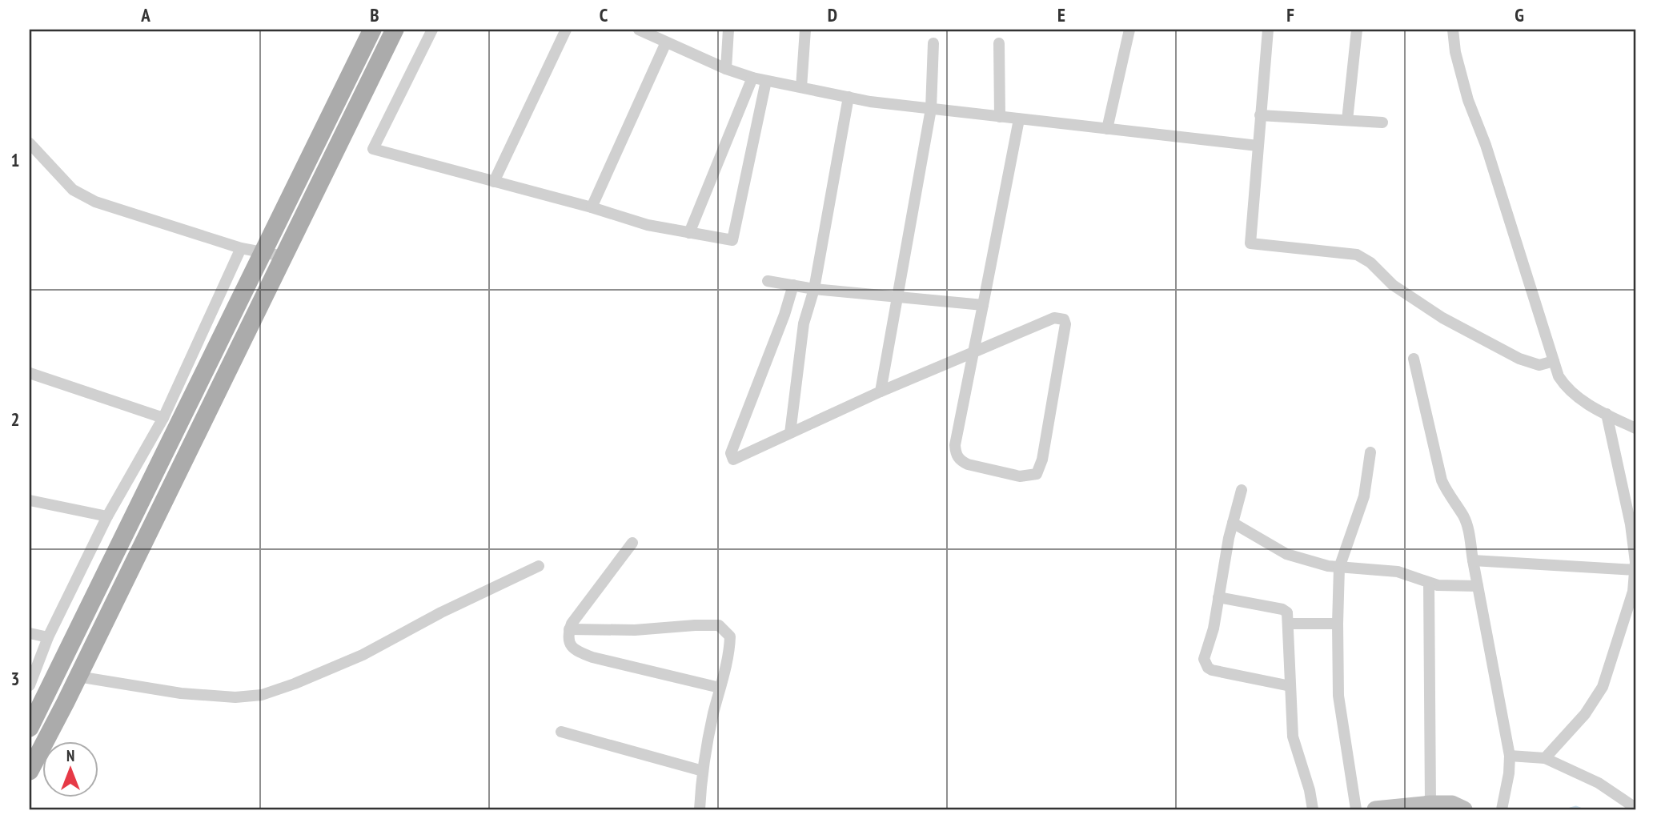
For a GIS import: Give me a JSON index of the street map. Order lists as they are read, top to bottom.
{
  "north": "top",
  "grid": {
    "columns": [
      "A",
      "B",
      "C",
      "D",
      "E",
      "F",
      "G"
    ],
    "rows": ["1", "2", "3"]
  }
}
